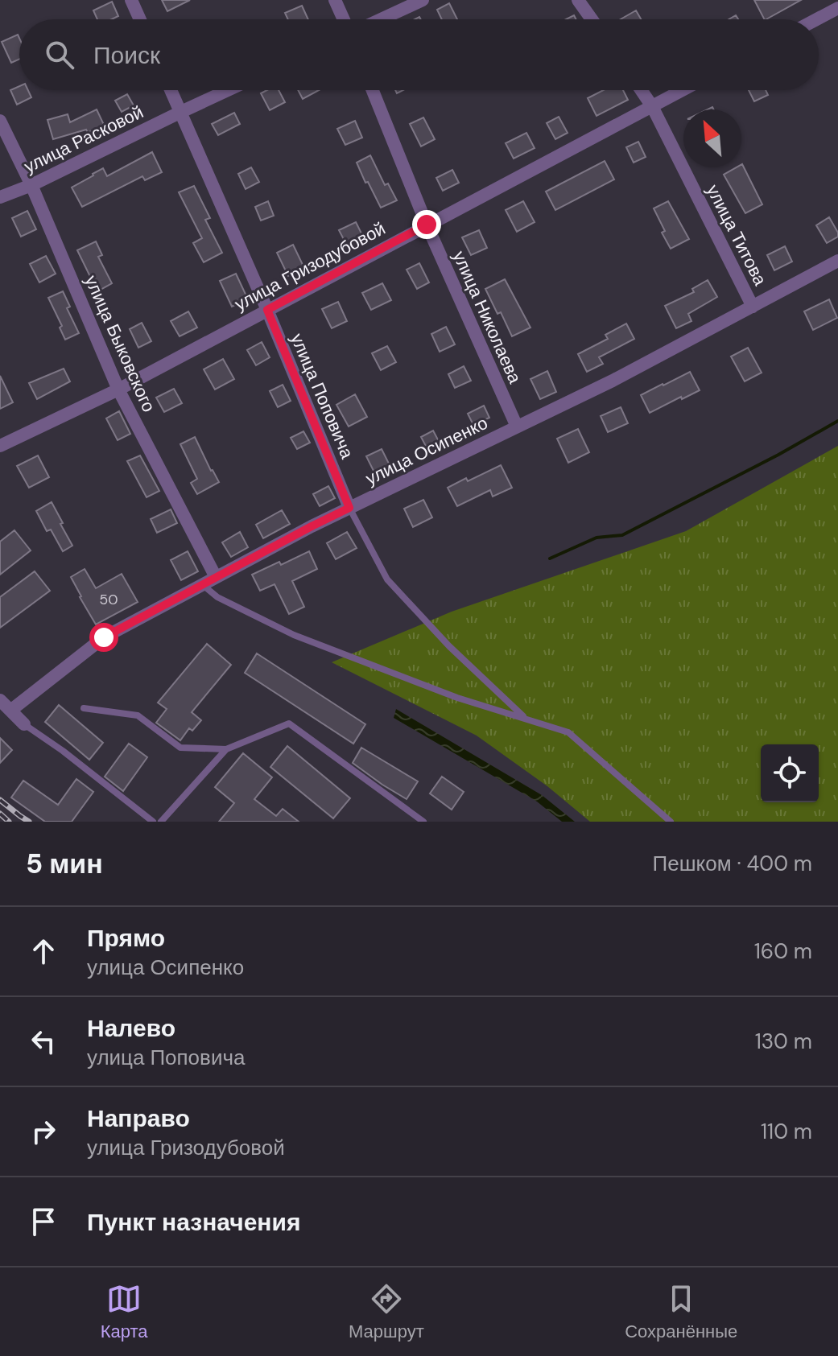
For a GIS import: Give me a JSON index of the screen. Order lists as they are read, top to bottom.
{
  "streets": {
    "street": [
      "улица Расковой",
      "улица Титова",
      "улица Гризодубовой",
      "улица Николаева",
      "улица Быковского",
      "улица Поповича",
      "улица Осипенко"
    ]
  },
  "crossings": [
    ["улица Расковой", "улица Быковского"],
    ["улица Расковой", "улица Поповича"],
    ["улица Титова", "улица Гризодубовой"],
    ["улица Титова", "улица Осипенко"],
    ["улица Гризодубовой", "улица Николаева"],
    ["улица Гризодубовой", "улица Быковского"],
    ["улица Гризодубовой", "улица Поповича"],
    ["улица Николаева", "улица Осипенко"],
    ["улица Быковского", "улица Осипенко"],
    ["улица Поповича", "улица Осипенко"]
  ],
  "house_numbers": ["50"],
  "north": "top left",
  "page": {
    "search": "Поиск",
    "heading": ["5 мин", "Пешком · 400 m"],
    "list": [
      ["Прямо", "улица Осипенко", "160 m"],
      ["Налево", "улица Поповича", "130 m"],
      ["Направо", "улица Гризодубовой", "110 m"],
      "Пункт назначения"
    ],
    "nav": ["Карта", "Маршрут", "Сохранённые"]
  }
}
